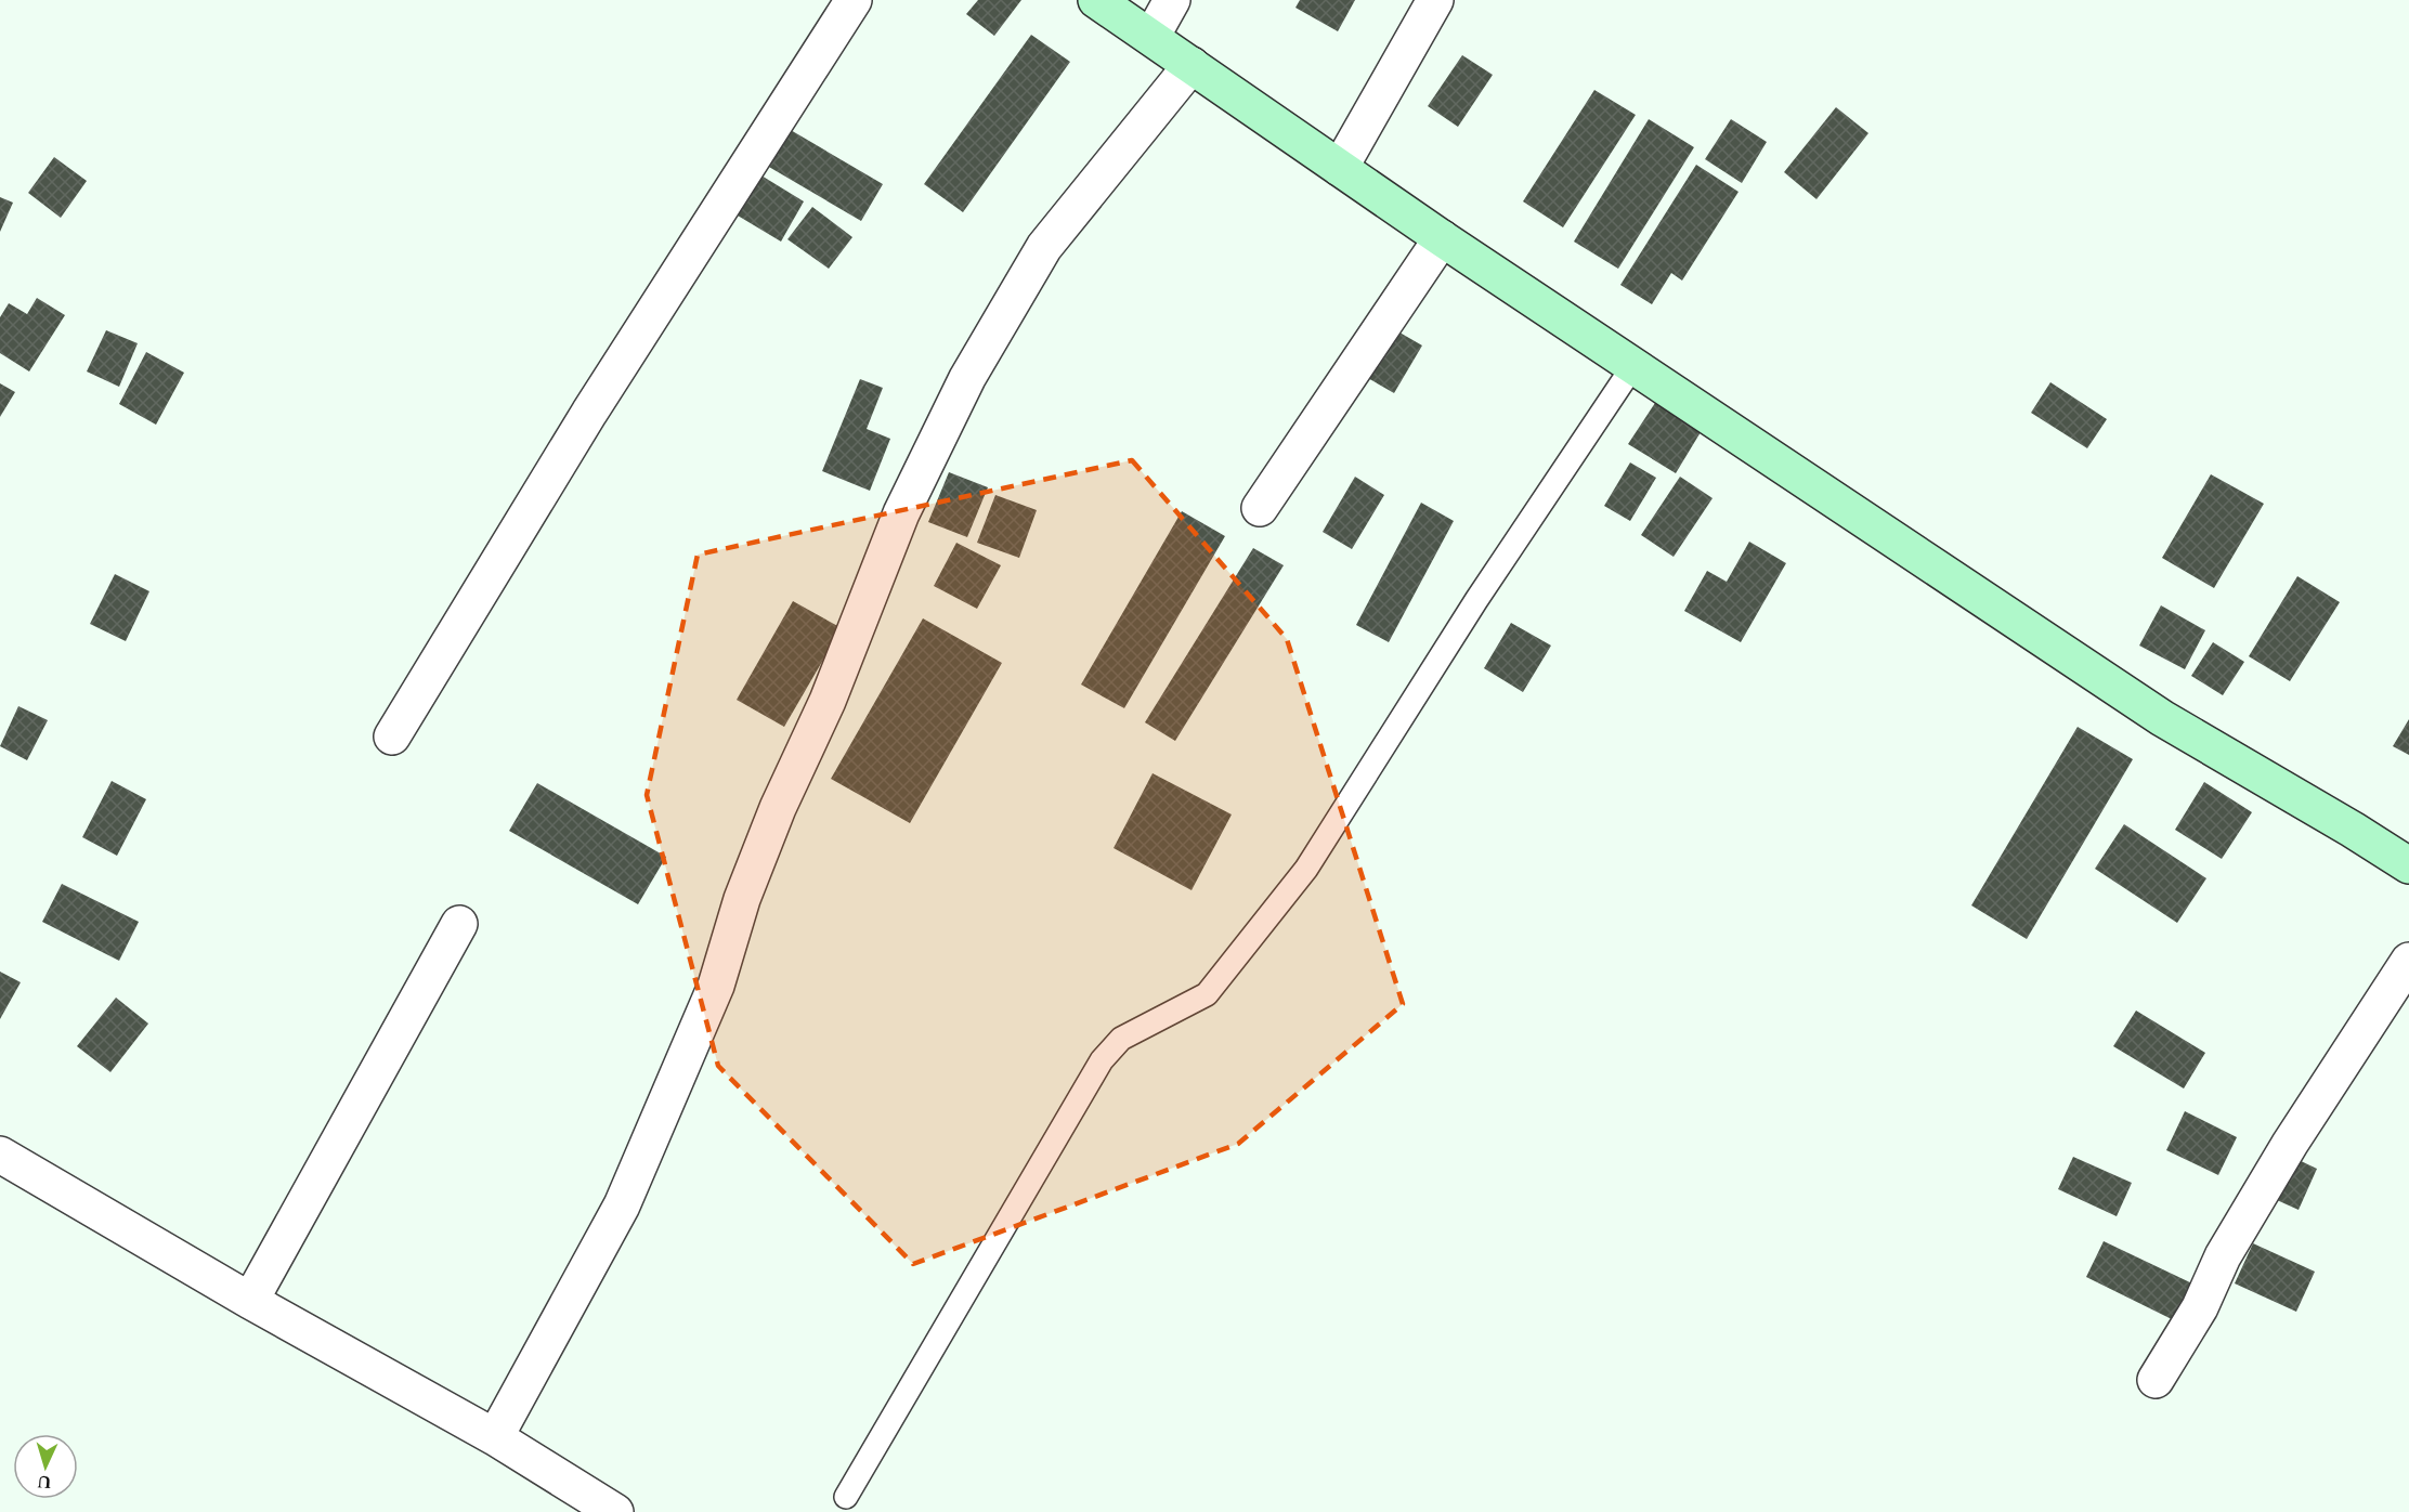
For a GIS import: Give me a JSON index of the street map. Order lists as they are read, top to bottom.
{
  "north": "bottom"
}
